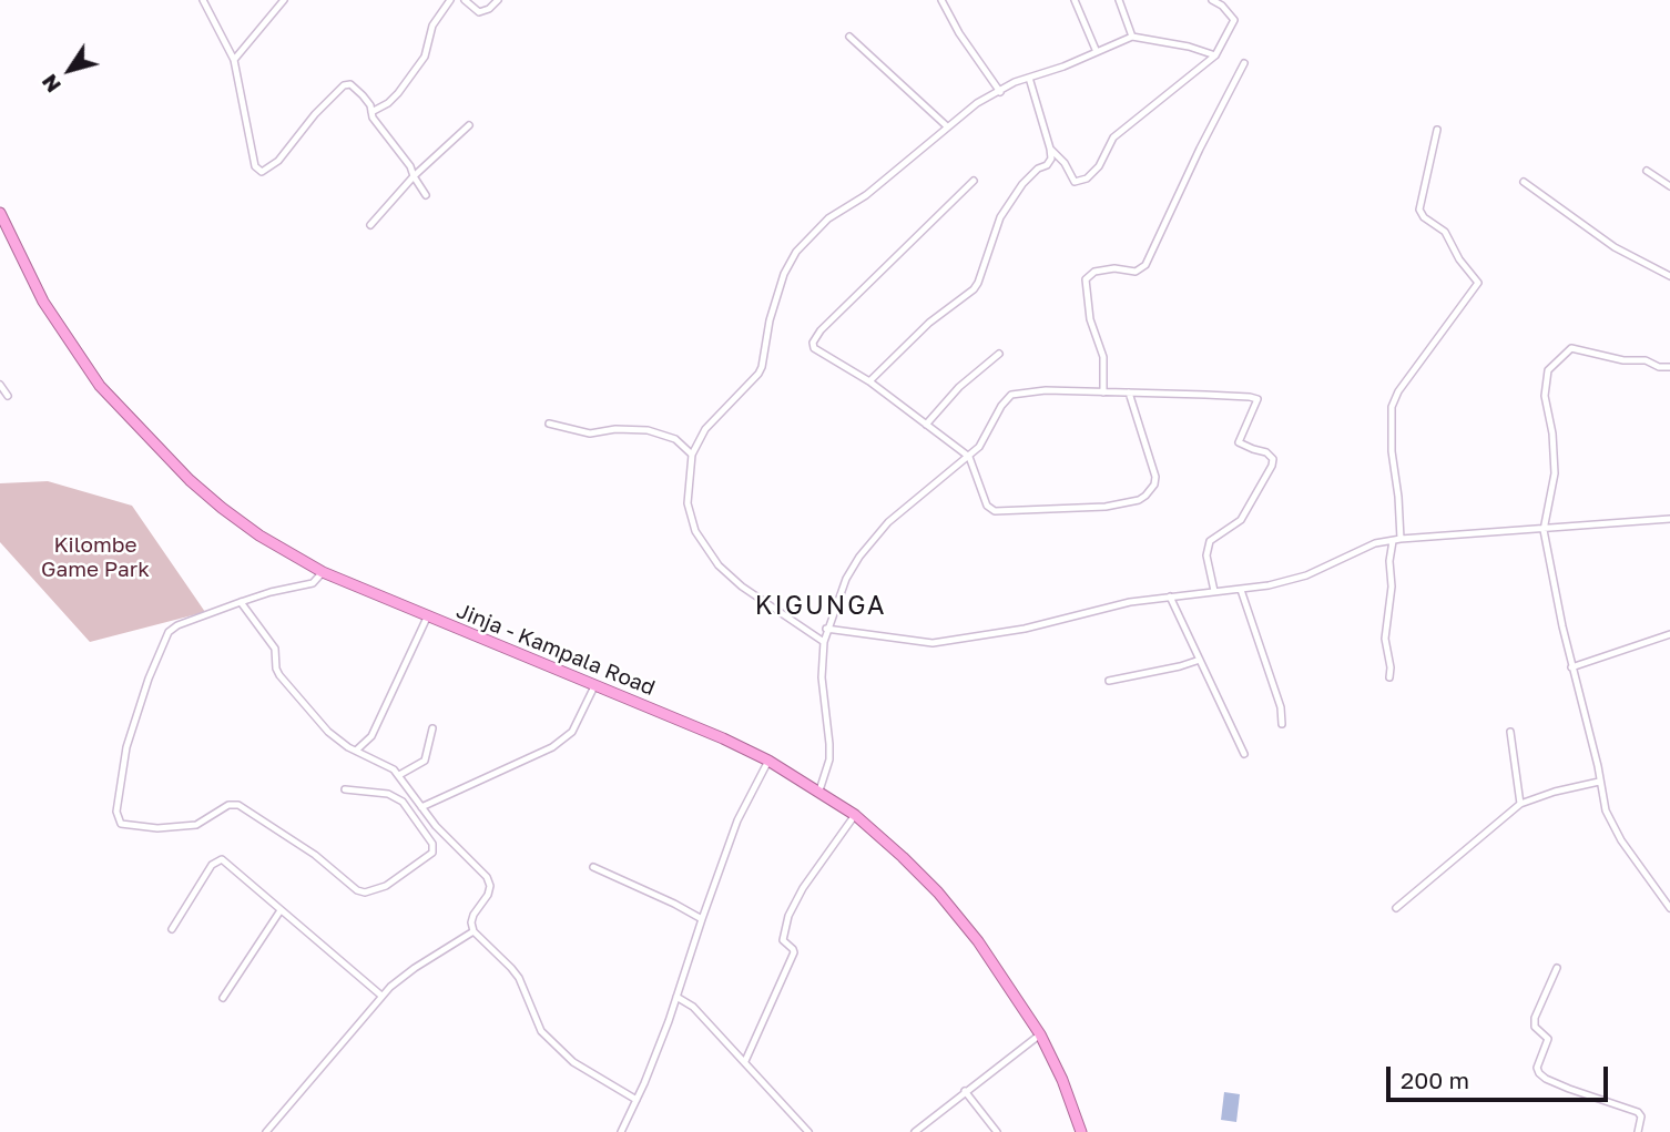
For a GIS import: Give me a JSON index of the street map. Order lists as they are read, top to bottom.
{
  "streets": {
    "highway": ["Jinja - Kampala Road"]
  },
  "districts": ["KIGUNGA"],
  "parks": ["Kilombe Game Park"],
  "scale_bar": "200 m",
  "north": "bottom left"
}
